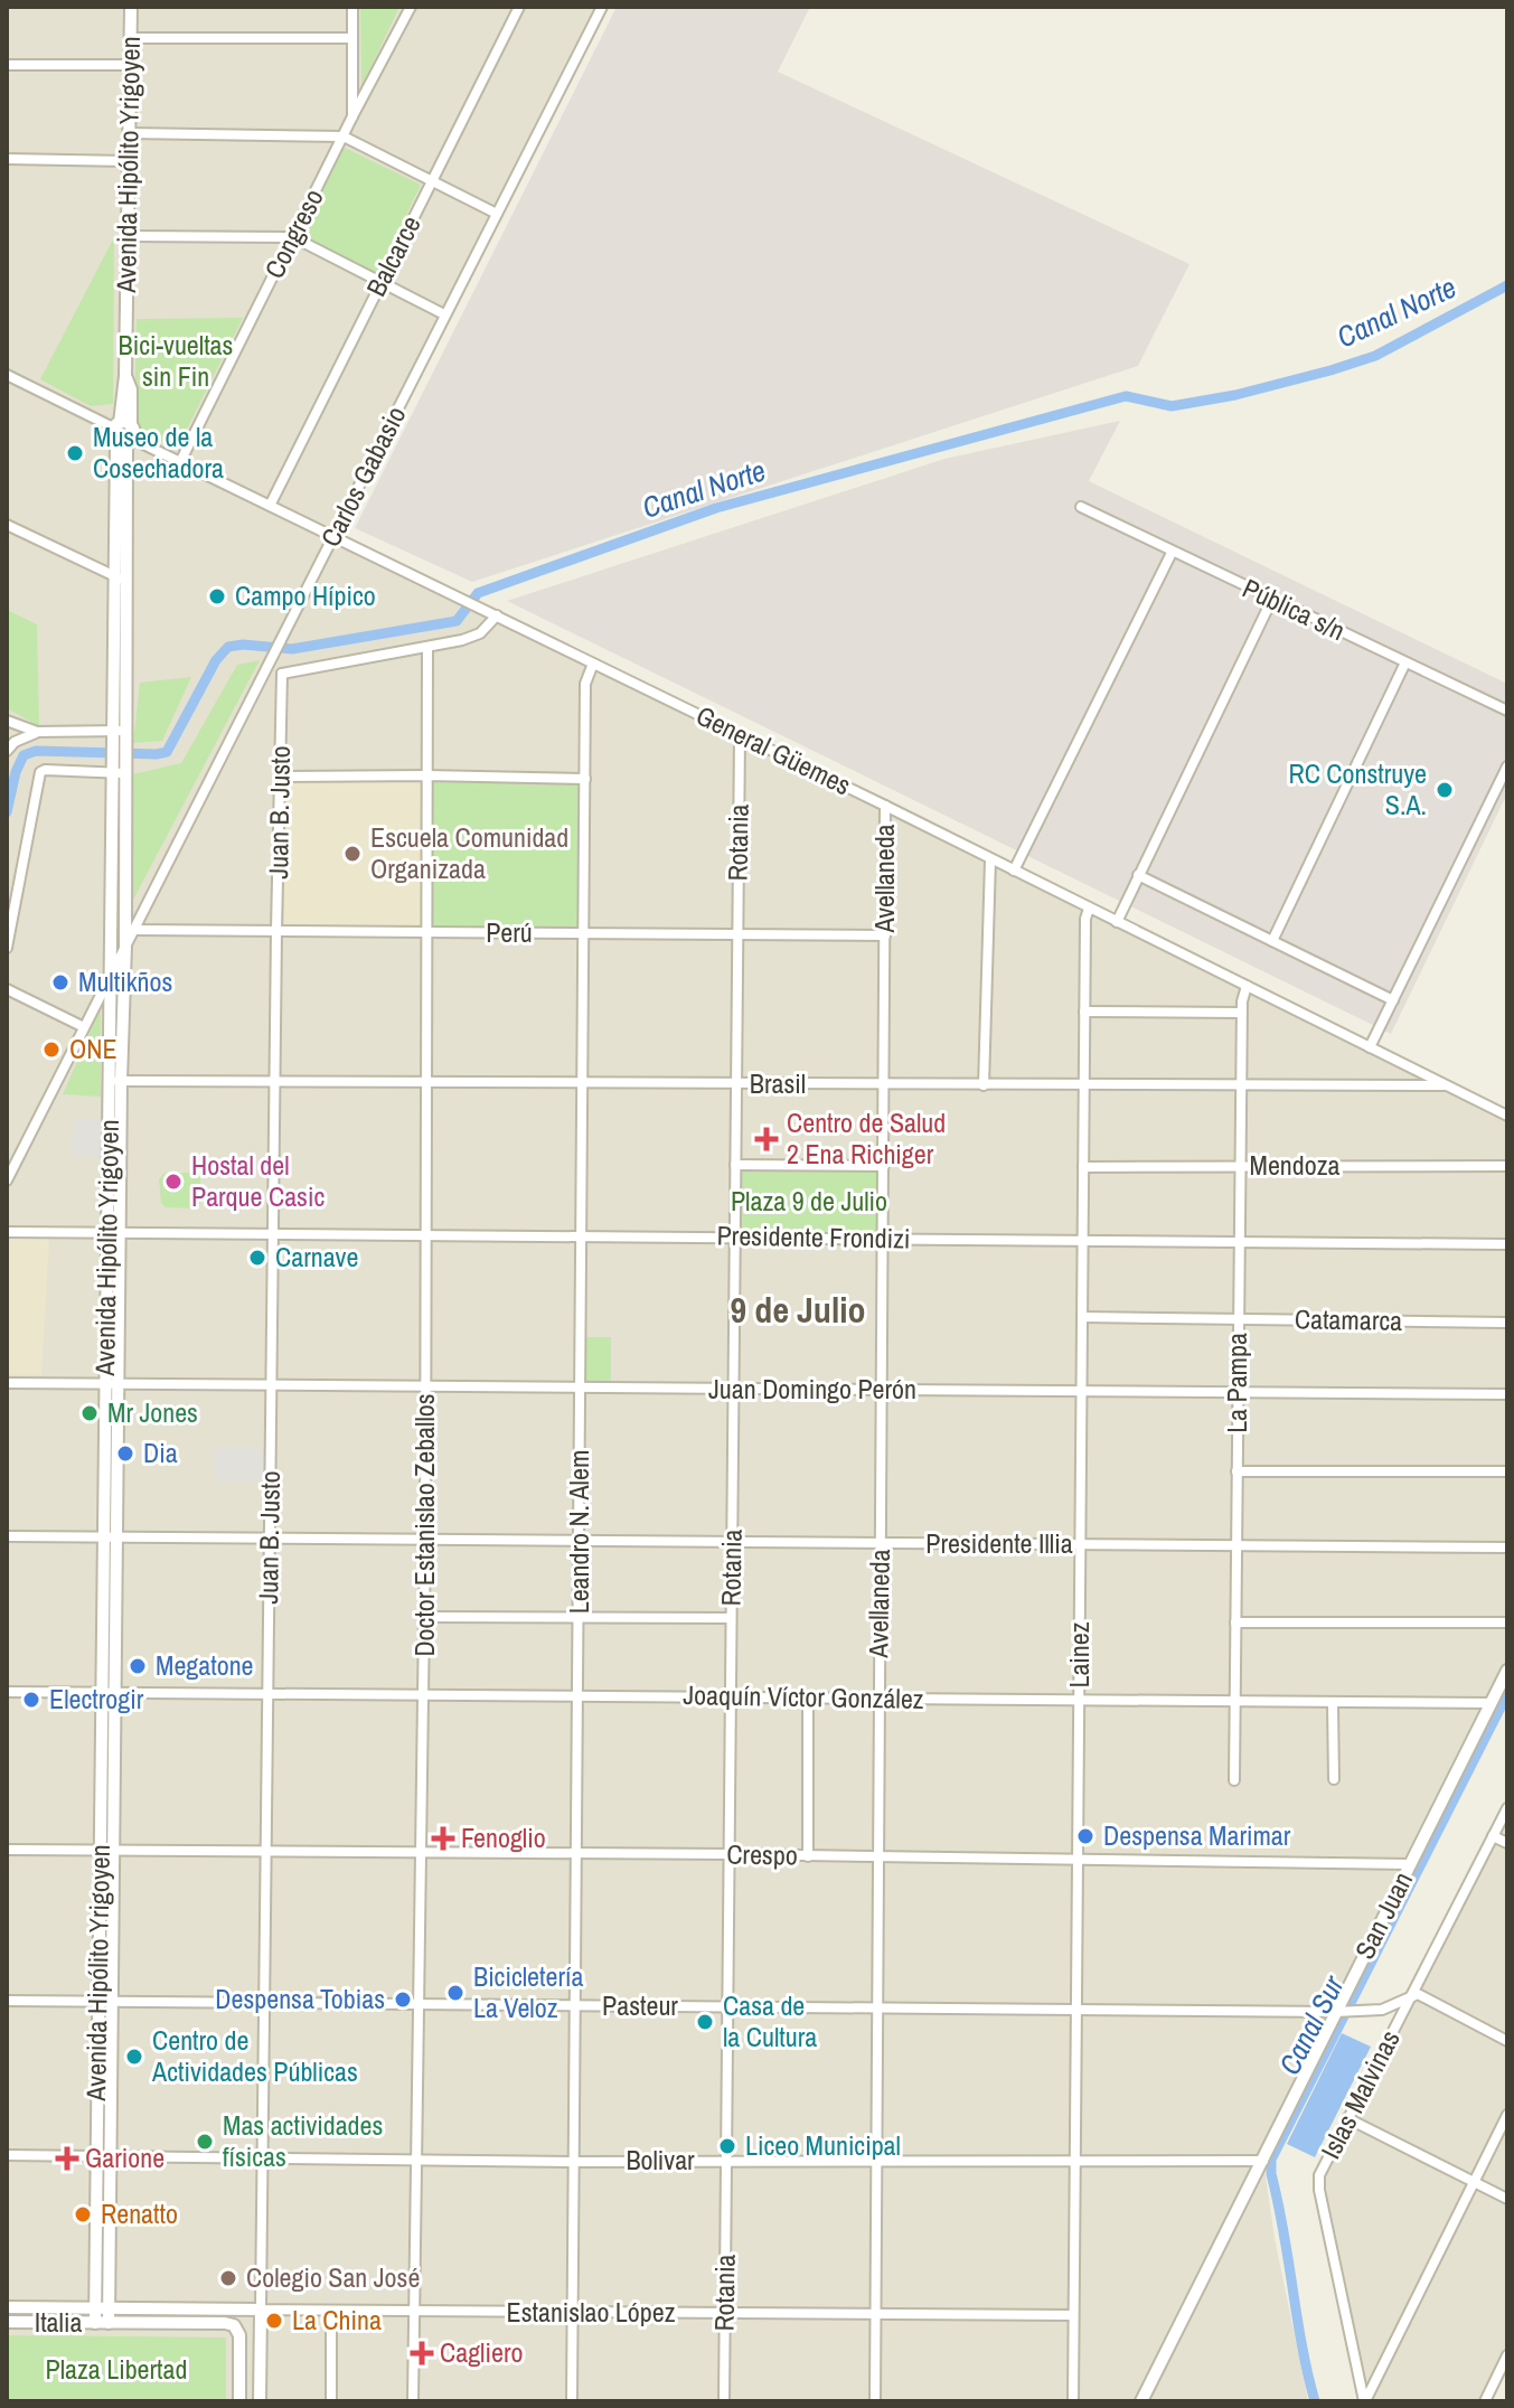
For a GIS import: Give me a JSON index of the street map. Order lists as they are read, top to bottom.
{
  "streets": {
    "street": [
      "Avenida Hipólito Yrigoyen",
      "Congreso",
      "Balcarce",
      "Carlos Gabasio",
      "Pública s/n",
      "General Güemes",
      "Juan B. Justo",
      "Rotania",
      "Avellaneda",
      "Perú",
      "Brasil",
      "Mendoza",
      "Presidente Frondizi",
      "Catamarca",
      "La Pampa",
      "Juan Domingo Perón",
      "Doctor Estanislao Zeballos",
      "Leandro N. Alem",
      "Presidente Illia",
      "Lainez",
      "Joaquín Víctor González",
      "Crespo",
      "San Juan",
      "Pasteur",
      "Islas Malvinas",
      "Bolivar",
      "Estanislao López",
      "Italia"
    ]
  },
  "crossings": [
    ["Avenida Hipólito Yrigoyen", "Carlos Gabasio"],
    ["Avenida Hipólito Yrigoyen", "General Güemes"],
    ["Avenida Hipólito Yrigoyen", "Brasil"],
    ["Avenida Hipólito Yrigoyen", "Presidente Frondizi"],
    ["Avenida Hipólito Yrigoyen", "Juan Domingo Perón"],
    ["Avenida Hipólito Yrigoyen", "Presidente Illia"],
    ["Avenida Hipólito Yrigoyen", "Joaquín Víctor González"],
    ["Avenida Hipólito Yrigoyen", "Crespo"],
    ["Avenida Hipólito Yrigoyen", "Pasteur"],
    ["Avenida Hipólito Yrigoyen", "Bolivar"],
    ["Avenida Hipólito Yrigoyen", "Estanislao López"],
    ["Avenida Hipólito Yrigoyen", "Italia"],
    ["Congreso", "General Güemes"],
    ["Balcarce", "General Güemes"],
    ["Carlos Gabasio", "General Güemes"],
    ["Carlos Gabasio", "Perú"],
    ["General Güemes", "Rotania"],
    ["General Güemes", "Avellaneda"],
    ["General Güemes", "Brasil"],
    ["General Güemes", "La Pampa"],
    ["General Güemes", "Leandro N. Alem"],
    ["General Güemes", "Lainez"],
    ["Juan B. Justo", "Perú"],
    ["Juan B. Justo", "Brasil"],
    ["Juan B. Justo", "Presidente Frondizi"],
    ["Juan B. Justo", "Juan Domingo Perón"],
    ["Juan B. Justo", "Presidente Illia"],
    ["Juan B. Justo", "Joaquín Víctor González"],
    ["Juan B. Justo", "Crespo"],
    ["Juan B. Justo", "Pasteur"],
    ["Juan B. Justo", "Bolivar"],
    ["Juan B. Justo", "Estanislao López"],
    ["Rotania", "Perú"],
    ["Rotania", "Brasil"],
    ["Rotania", "Presidente Frondizi"],
    ["Rotania", "Juan Domingo Perón"],
    ["Rotania", "Presidente Illia"],
    ["Rotania", "Joaquín Víctor González"],
    ["Rotania", "Crespo"],
    ["Rotania", "Pasteur"],
    ["Rotania", "Bolivar"],
    ["Rotania", "Estanislao López"],
    ["Avellaneda", "Perú"],
    ["Avellaneda", "Brasil"],
    ["Avellaneda", "Presidente Frondizi"],
    ["Avellaneda", "Juan Domingo Perón"],
    ["Avellaneda", "Presidente Illia"],
    ["Avellaneda", "Joaquín Víctor González"],
    ["Avellaneda", "Crespo"],
    ["Avellaneda", "Pasteur"],
    ["Avellaneda", "Bolivar"],
    ["Avellaneda", "Estanislao López"],
    ["Perú", "Doctor Estanislao Zeballos"],
    ["Perú", "Leandro N. Alem"],
    ["Brasil", "La Pampa"],
    ["Brasil", "Doctor Estanislao Zeballos"],
    ["Brasil", "Leandro N. Alem"],
    ["Brasil", "Lainez"],
    ["Mendoza", "La Pampa"],
    ["Mendoza", "Lainez"],
    ["Presidente Frondizi", "La Pampa"],
    ["Presidente Frondizi", "Doctor Estanislao Zeballos"],
    ["Presidente Frondizi", "Leandro N. Alem"],
    ["Presidente Frondizi", "Lainez"],
    ["Catamarca", "La Pampa"],
    ["Catamarca", "Lainez"],
    ["La Pampa", "Juan Domingo Perón"],
    ["La Pampa", "Presidente Illia"],
    ["La Pampa", "Joaquín Víctor González"],
    ["Juan Domingo Perón", "Doctor Estanislao Zeballos"],
    ["Juan Domingo Perón", "Leandro N. Alem"],
    ["Juan Domingo Perón", "Lainez"],
    ["Doctor Estanislao Zeballos", "Presidente Illia"],
    ["Doctor Estanislao Zeballos", "Joaquín Víctor González"],
    ["Doctor Estanislao Zeballos", "Crespo"],
    ["Doctor Estanislao Zeballos", "Pasteur"],
    ["Doctor Estanislao Zeballos", "Bolivar"],
    ["Doctor Estanislao Zeballos", "Estanislao López"],
    ["Leandro N. Alem", "Presidente Illia"],
    ["Leandro N. Alem", "Joaquín Víctor González"],
    ["Leandro N. Alem", "Crespo"],
    ["Leandro N. Alem", "Pasteur"],
    ["Leandro N. Alem", "Bolivar"],
    ["Leandro N. Alem", "Estanislao López"],
    ["Presidente Illia", "Lainez"],
    ["Lainez", "Joaquín Víctor González"],
    ["Lainez", "Crespo"],
    ["Lainez", "Pasteur"],
    ["Lainez", "Bolivar"],
    ["Lainez", "Estanislao López"],
    ["Joaquín Víctor González", "San Juan"],
    ["Crespo", "San Juan"],
    ["San Juan", "Pasteur"],
    ["San Juan", "Bolivar"],
    ["Pasteur", "Islas Malvinas"],
    ["Estanislao López", "Italia"]
  ],
  "districts": ["9 de Julio"],
  "water": ["Canal Norte", "Canal Sur"],
  "parks": ["Bici-vueltas sin Fin", "Plaza 9 de Julio", "Plaza Libertad"],
  "places": {
    "other": [
      "Museo de la Cosechadora",
      "Campo Hípico",
      "RC Construye S.A.",
      "Escuela Comunidad Organizada",
      "Multikños",
      "ONE",
      "Hostal del Parque Casic",
      "Carnave",
      "Mr Jones",
      "Dia",
      "Megatone",
      "Electrogir",
      "Despensa Marimar",
      "Bicicletería La Veloz",
      "Despensa Tobias",
      "Casa de la Cultura",
      "Centro de Actividades Públicas",
      "Mas actividades físicas",
      "Liceo Municipal",
      "Renatto",
      "Colegio San José",
      "La China"
    ],
    "health": [
      "Centro de Salud 2 Ena Richiger",
      "Fenoglio",
      "Garione",
      "Cagliero"
    ]
  }
}
